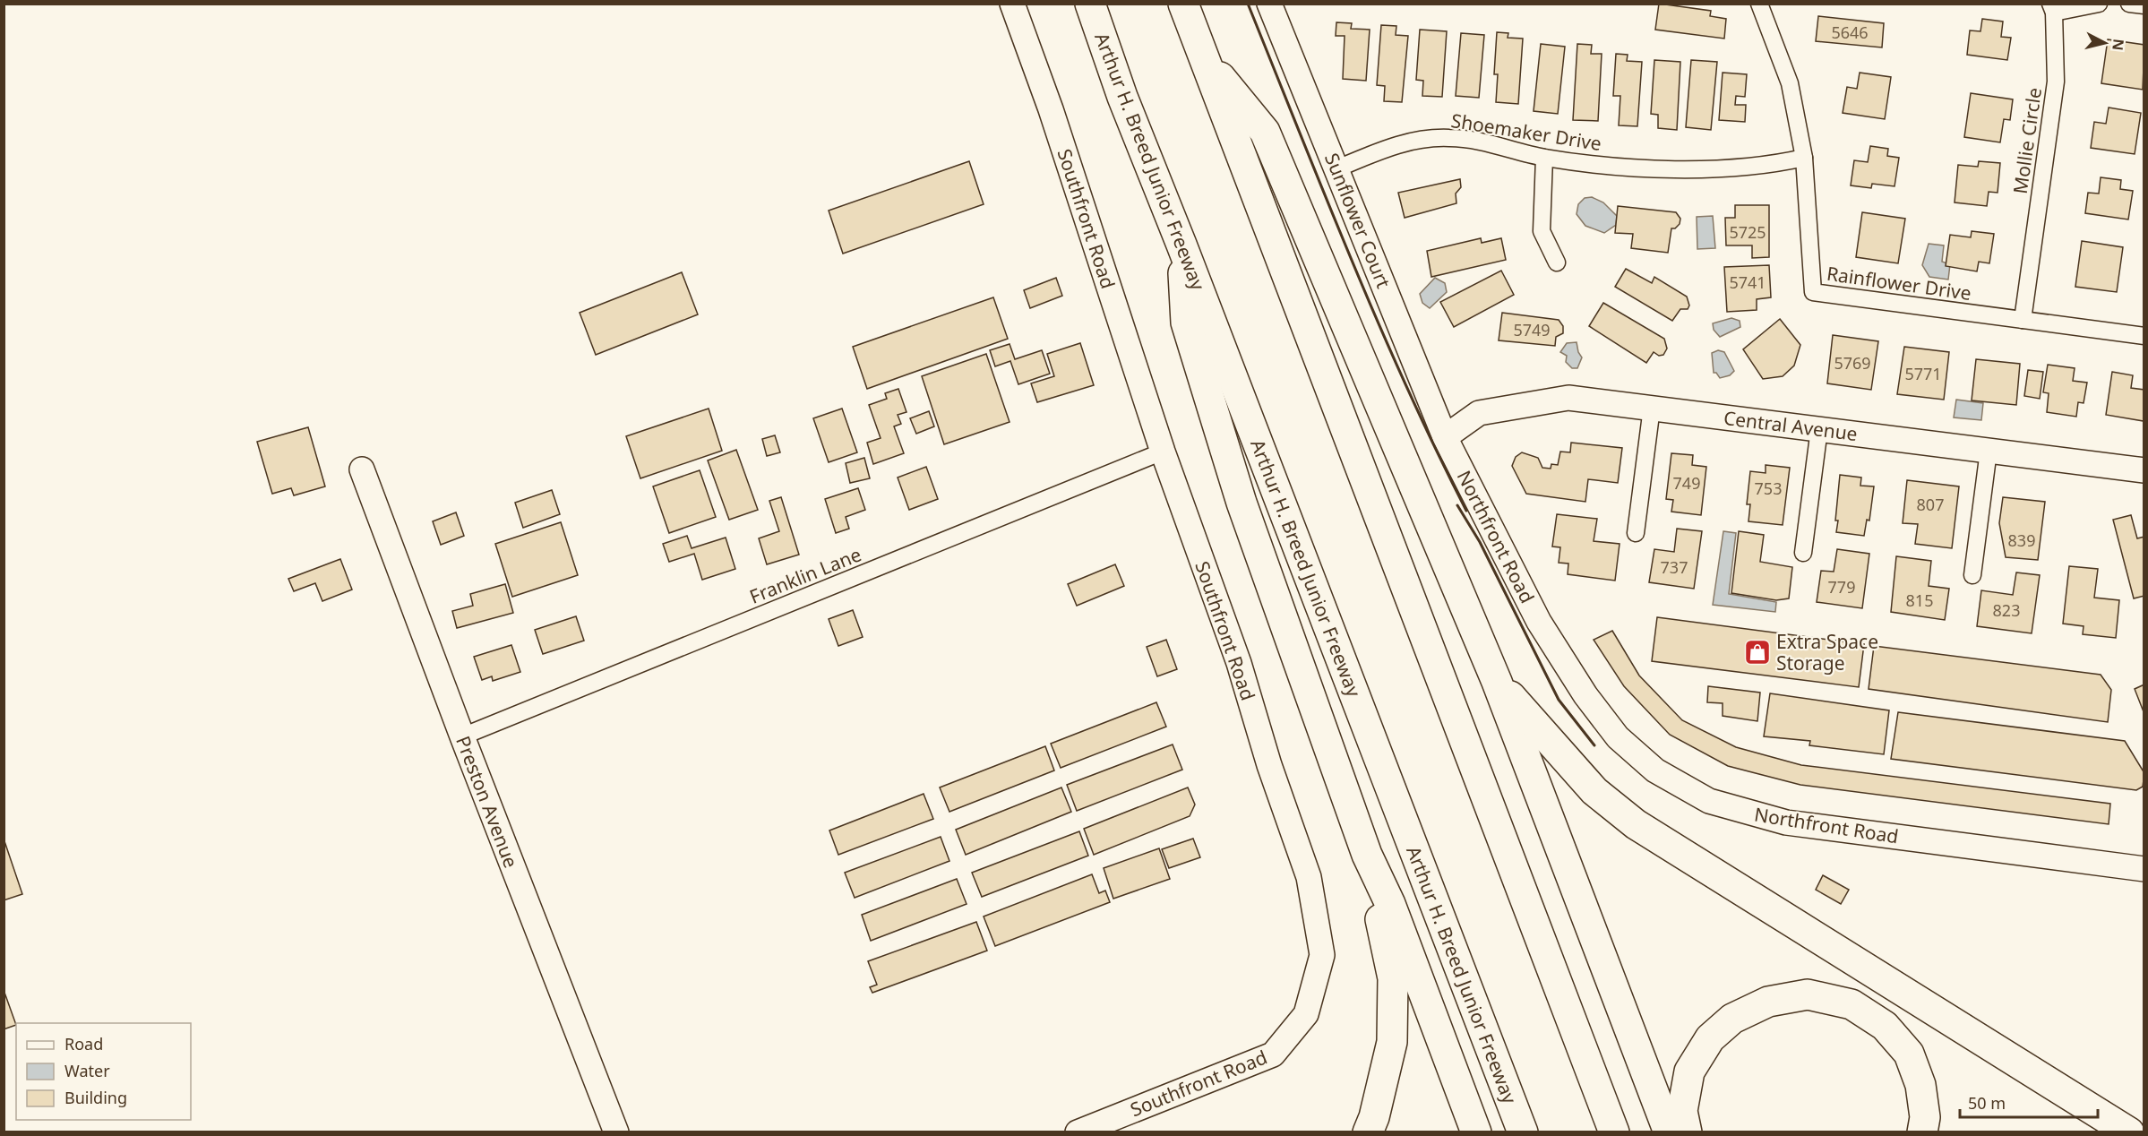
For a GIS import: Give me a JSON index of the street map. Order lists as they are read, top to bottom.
{
  "streets": {
    "highway": ["Arthur H. Breed Junior Freeway"],
    "street": [
      "Shoemaker Drive",
      "Mollie Circle",
      "Southfront Road",
      "Sunflower Court",
      "Rainflower Drive",
      "Central Avenue",
      "Northfront Road",
      "Franklin Lane",
      "Preston Avenue"
    ]
  },
  "crossings": [
    ["Shoemaker Drive", "Sunflower Court"],
    ["Shoemaker Drive", "Rainflower Drive"],
    ["Mollie Circle", "Rainflower Drive"],
    ["Southfront Road", "Franklin Lane"],
    ["Sunflower Court", "Central Avenue"],
    ["Sunflower Court", "Northfront Road"],
    ["Central Avenue", "Northfront Road"],
    ["Franklin Lane", "Preston Avenue"]
  ],
  "places": {
    "shop": ["Extra Space Storage"]
  },
  "house_numbers": [
    "5646",
    "5725",
    "5741",
    "5749",
    "5769",
    "5771",
    "749",
    "753",
    "807",
    "839",
    "737",
    "779",
    "815",
    "823"
  ],
  "legend": ["Road", "Water", "Building"],
  "scale_bar": "50 m",
  "north": "right"
}
